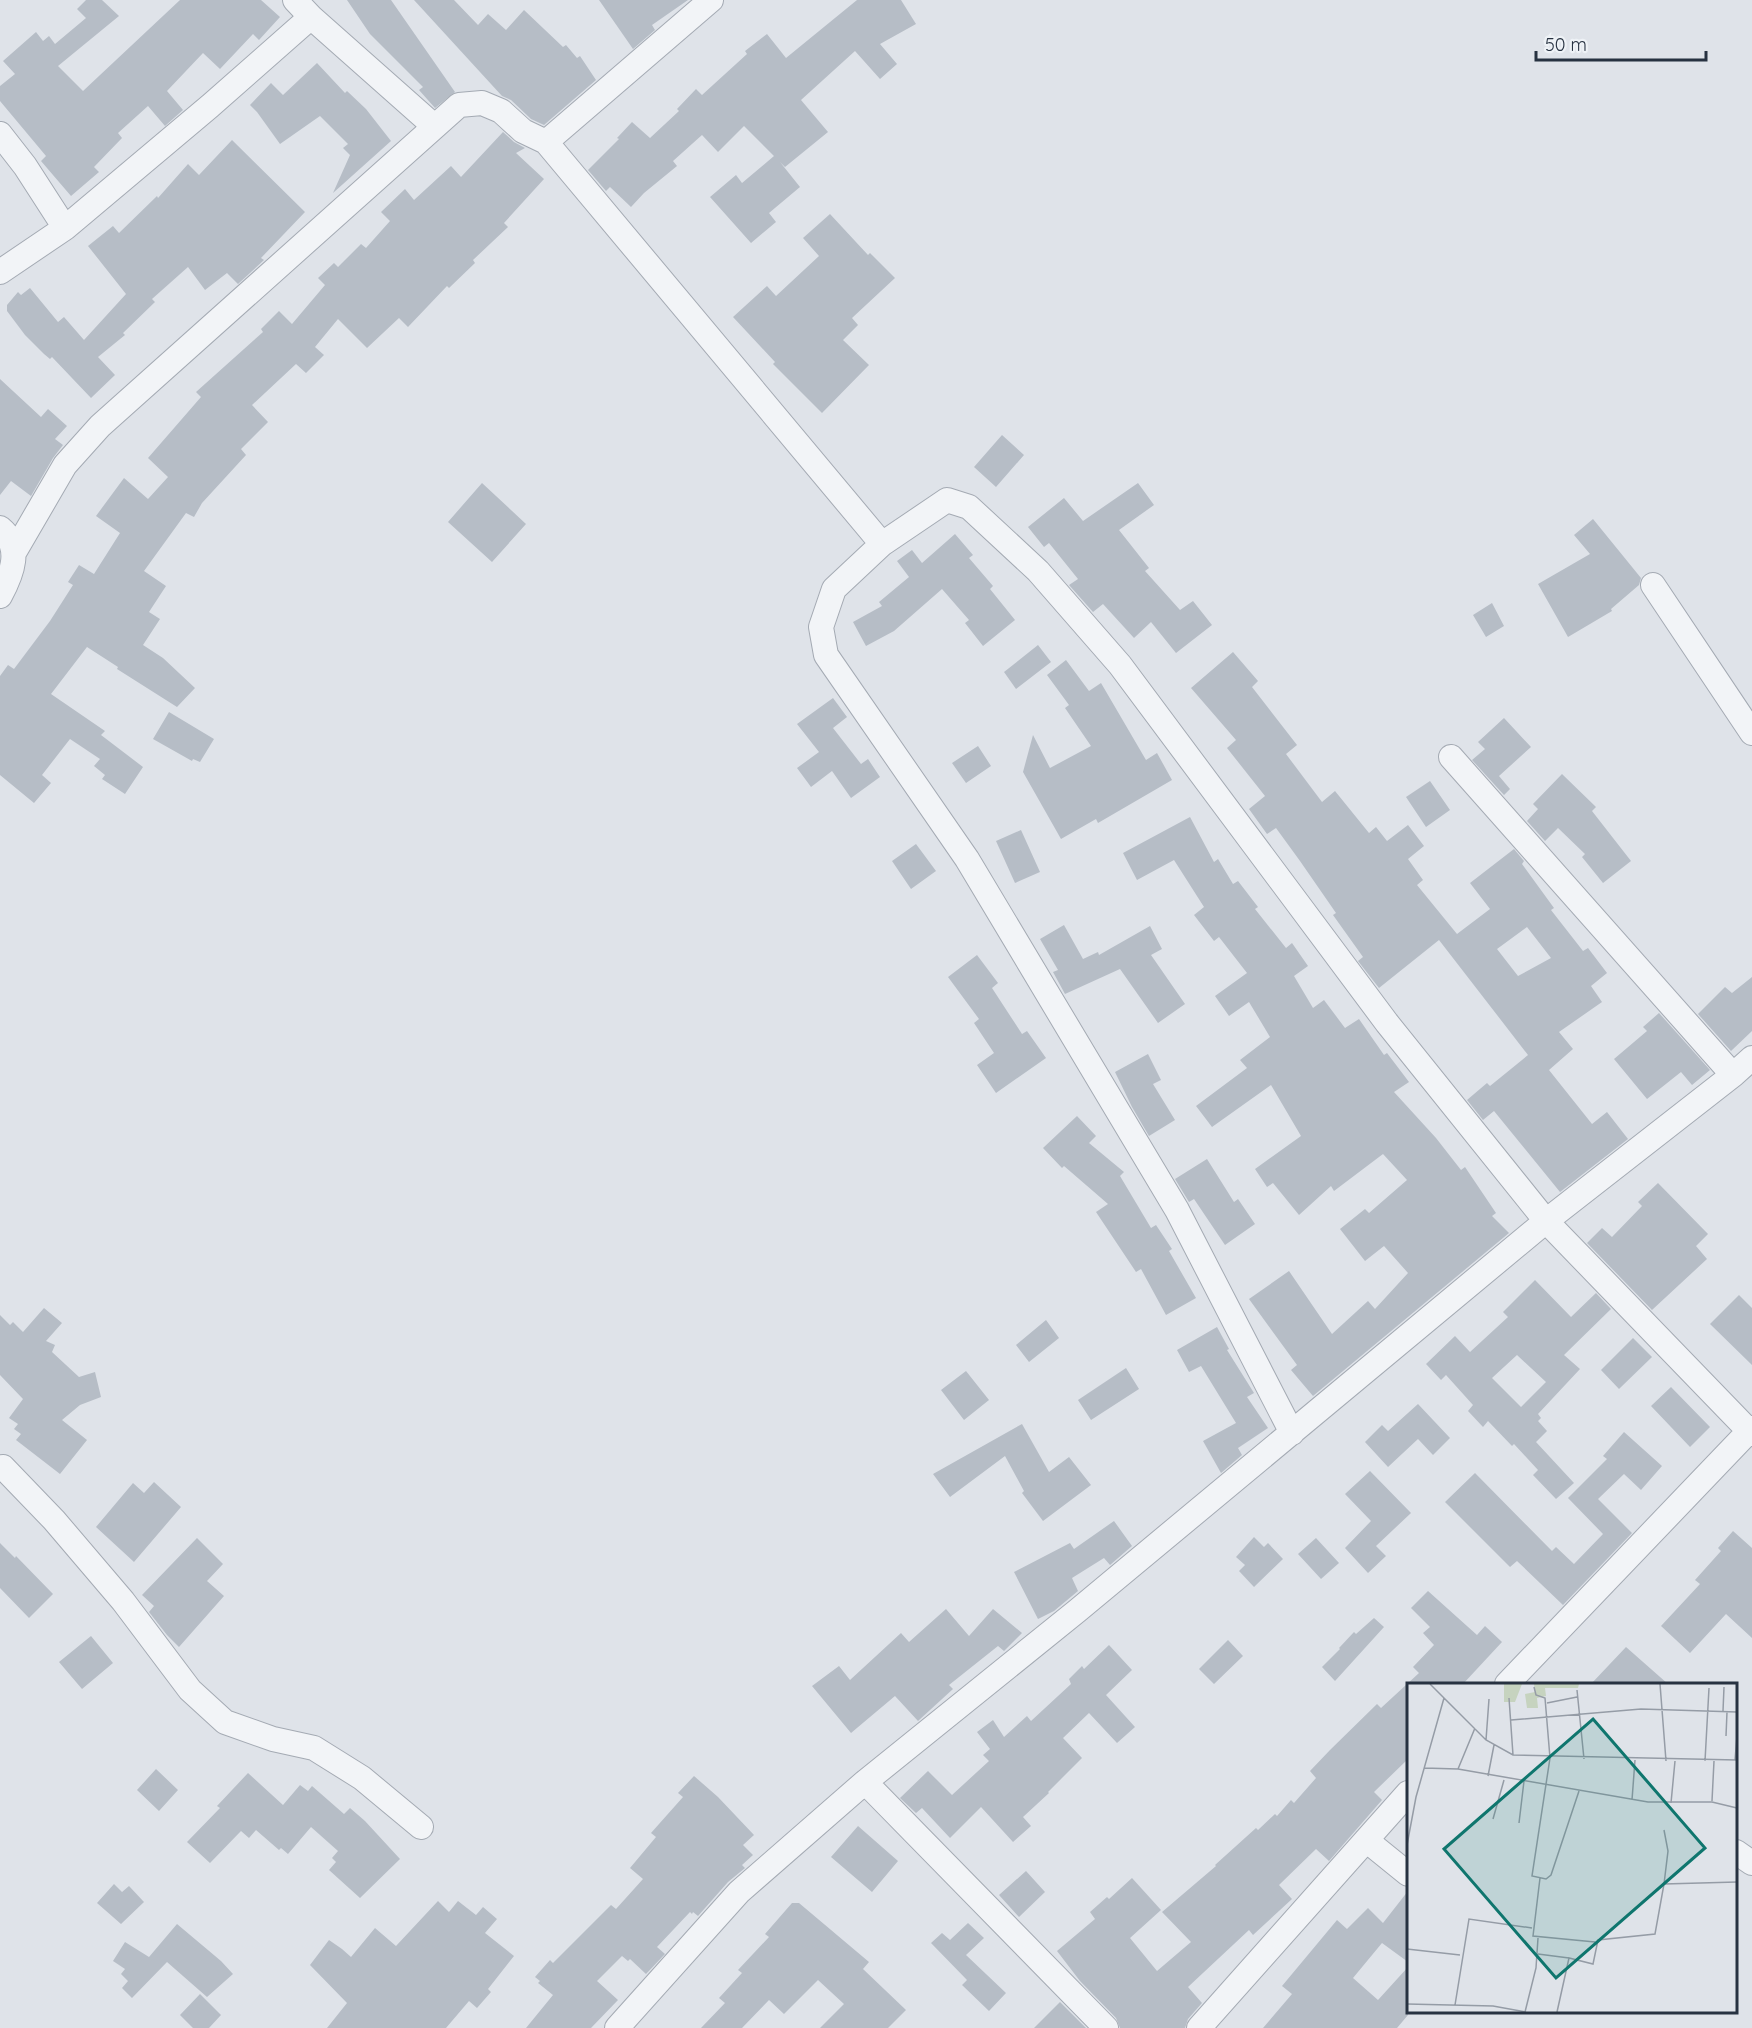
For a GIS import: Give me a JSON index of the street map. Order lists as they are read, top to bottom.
{
  "scale_bar": "50 m"
}
